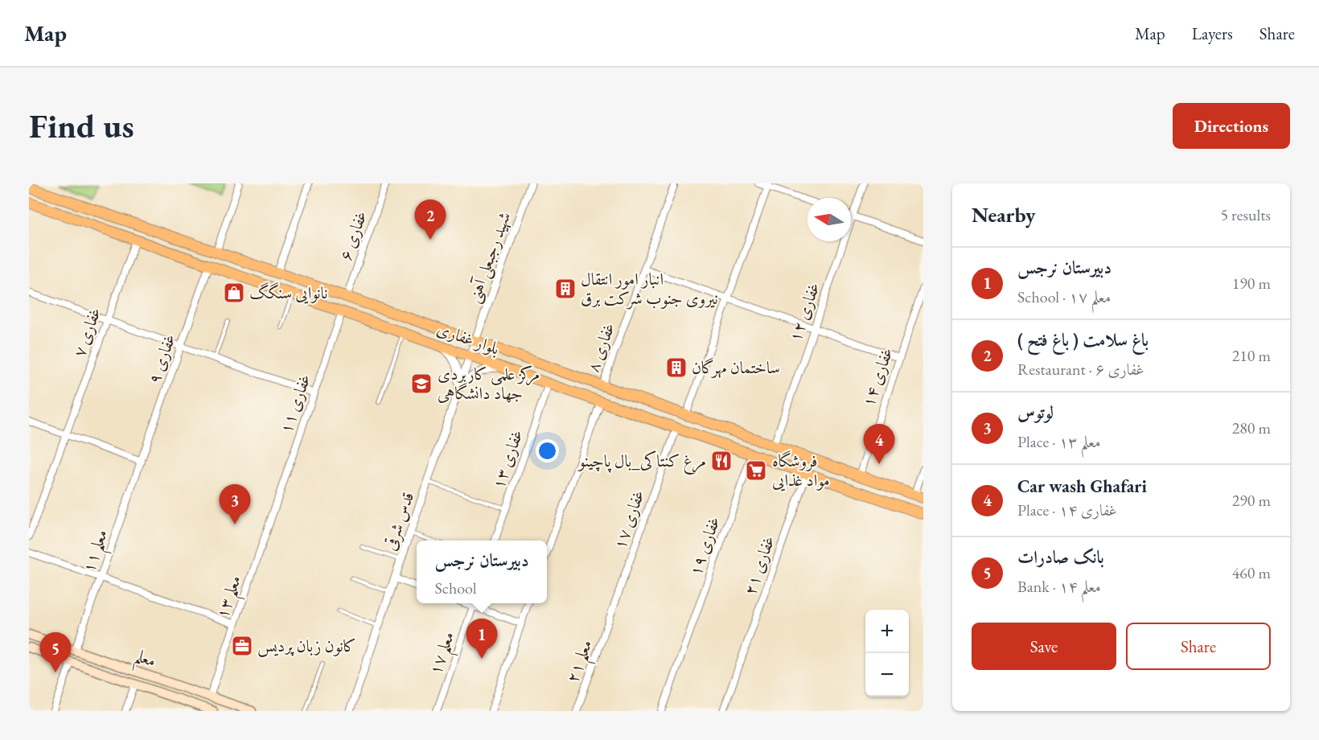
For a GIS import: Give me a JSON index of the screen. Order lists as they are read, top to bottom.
{
  "streets": {
    "main road": ["بلوار غفاری", "معلم"],
    "street": [
      "غفاری ۶",
      "شهید رجبعلی آهنی",
      "غفاری ۱۲",
      "غفاری ۷",
      "غفاری ۸",
      "غفاری ۹",
      "غفاری ۱۴",
      "غفاری ۱۱",
      "غفاری ۱۳",
      "غفاری ۱۷",
      "قدس شرقی",
      "غفاری ۱۹",
      "معلم ۱۱",
      "غفاری ۲۱",
      "معلم ۱۳",
      "معلم ۱۷",
      "معلم ۲۱"
    ]
  },
  "crossings": [
    ["غفاری ۶", "بلوار غفاری"],
    ["شهید رجبعلی آهنی", "بلوار غفاری"],
    ["شهید رجبعلی آهنی", "قدس شرقی"],
    ["غفاری ۱۲", "بلوار غفاری"],
    ["غفاری ۷", "بلوار غفاری"],
    ["بلوار غفاری", "غفاری ۸"],
    ["بلوار غفاری", "غفاری ۹"],
    ["بلوار غفاری", "غفاری ۱۴"],
    ["بلوار غفاری", "غفاری ۱۱"],
    ["بلوار غفاری", "غفاری ۱۳"],
    ["بلوار غفاری", "غفاری ۱۷"],
    ["بلوار غفاری", "قدس شرقی"],
    ["بلوار غفاری", "غفاری ۱۹"],
    ["بلوار غفاری", "غفاری ۲۱"],
    ["غفاری ۹", "معلم ۱۱"],
    ["غفاری ۱۱", "معلم ۱۳"],
    ["غفاری ۱۷", "معلم ۲۱"],
    ["معلم ۱۱", "معلم"],
    ["معلم ۱۳", "معلم"]
  ],
  "places": {
    "building": ["انبار امور انتقال نیروی جنوب شرکت برق", "ساختمان مهرگان"],
    "shop": ["نانوایی سنگگ"],
    "school or university": ["مرکز علمی کاربردی جهاد دانشگاهی"],
    "restaurant": ["مرغ کنتاکی_بال پاچینو"],
    "supermarket": ["فروشگاه مواد غذایی"],
    "office": ["کانون زبان پردیس"]
  },
  "north": "left",
  "page": {
    "header": "Map",
    "nav": ["Map", "Layers", "Share"],
    "buttons": [
      "Directions",
      ["Save", "Share"]
    ],
    "title": "Find us",
    "heading": ["Nearby", "5 results"],
    "pins": [
      "2",
      "4",
      "3",
      "1",
      "5"
    ],
    "list": [
      {
        "mark": "1",
        "name": "دبیرستان نرجس",
        "note": "School · معلم ۱۷",
        "value": "190 m"
      },
      {
        "mark": "2",
        "name": "باغ سلامت ( باغ فتح )",
        "note": "Restaurant · غفاری ۶",
        "value": "210 m"
      },
      {
        "mark": "3",
        "name": "لوتوس",
        "note": "Place · معلم ۱۳",
        "value": "280 m"
      },
      {
        "mark": "4",
        "name": "Car wash Ghafari",
        "note": "Place · غفاری ۱۴",
        "value": "290 m"
      },
      {
        "mark": "5",
        "name": "بانک صادرات",
        "note": "Bank · معلم ۱۴",
        "value": "460 m"
      }
    ],
    "popup": ["دبیرستان نرجس", "School"],
    "map_buttons": ["+", "−"]
  }
}
